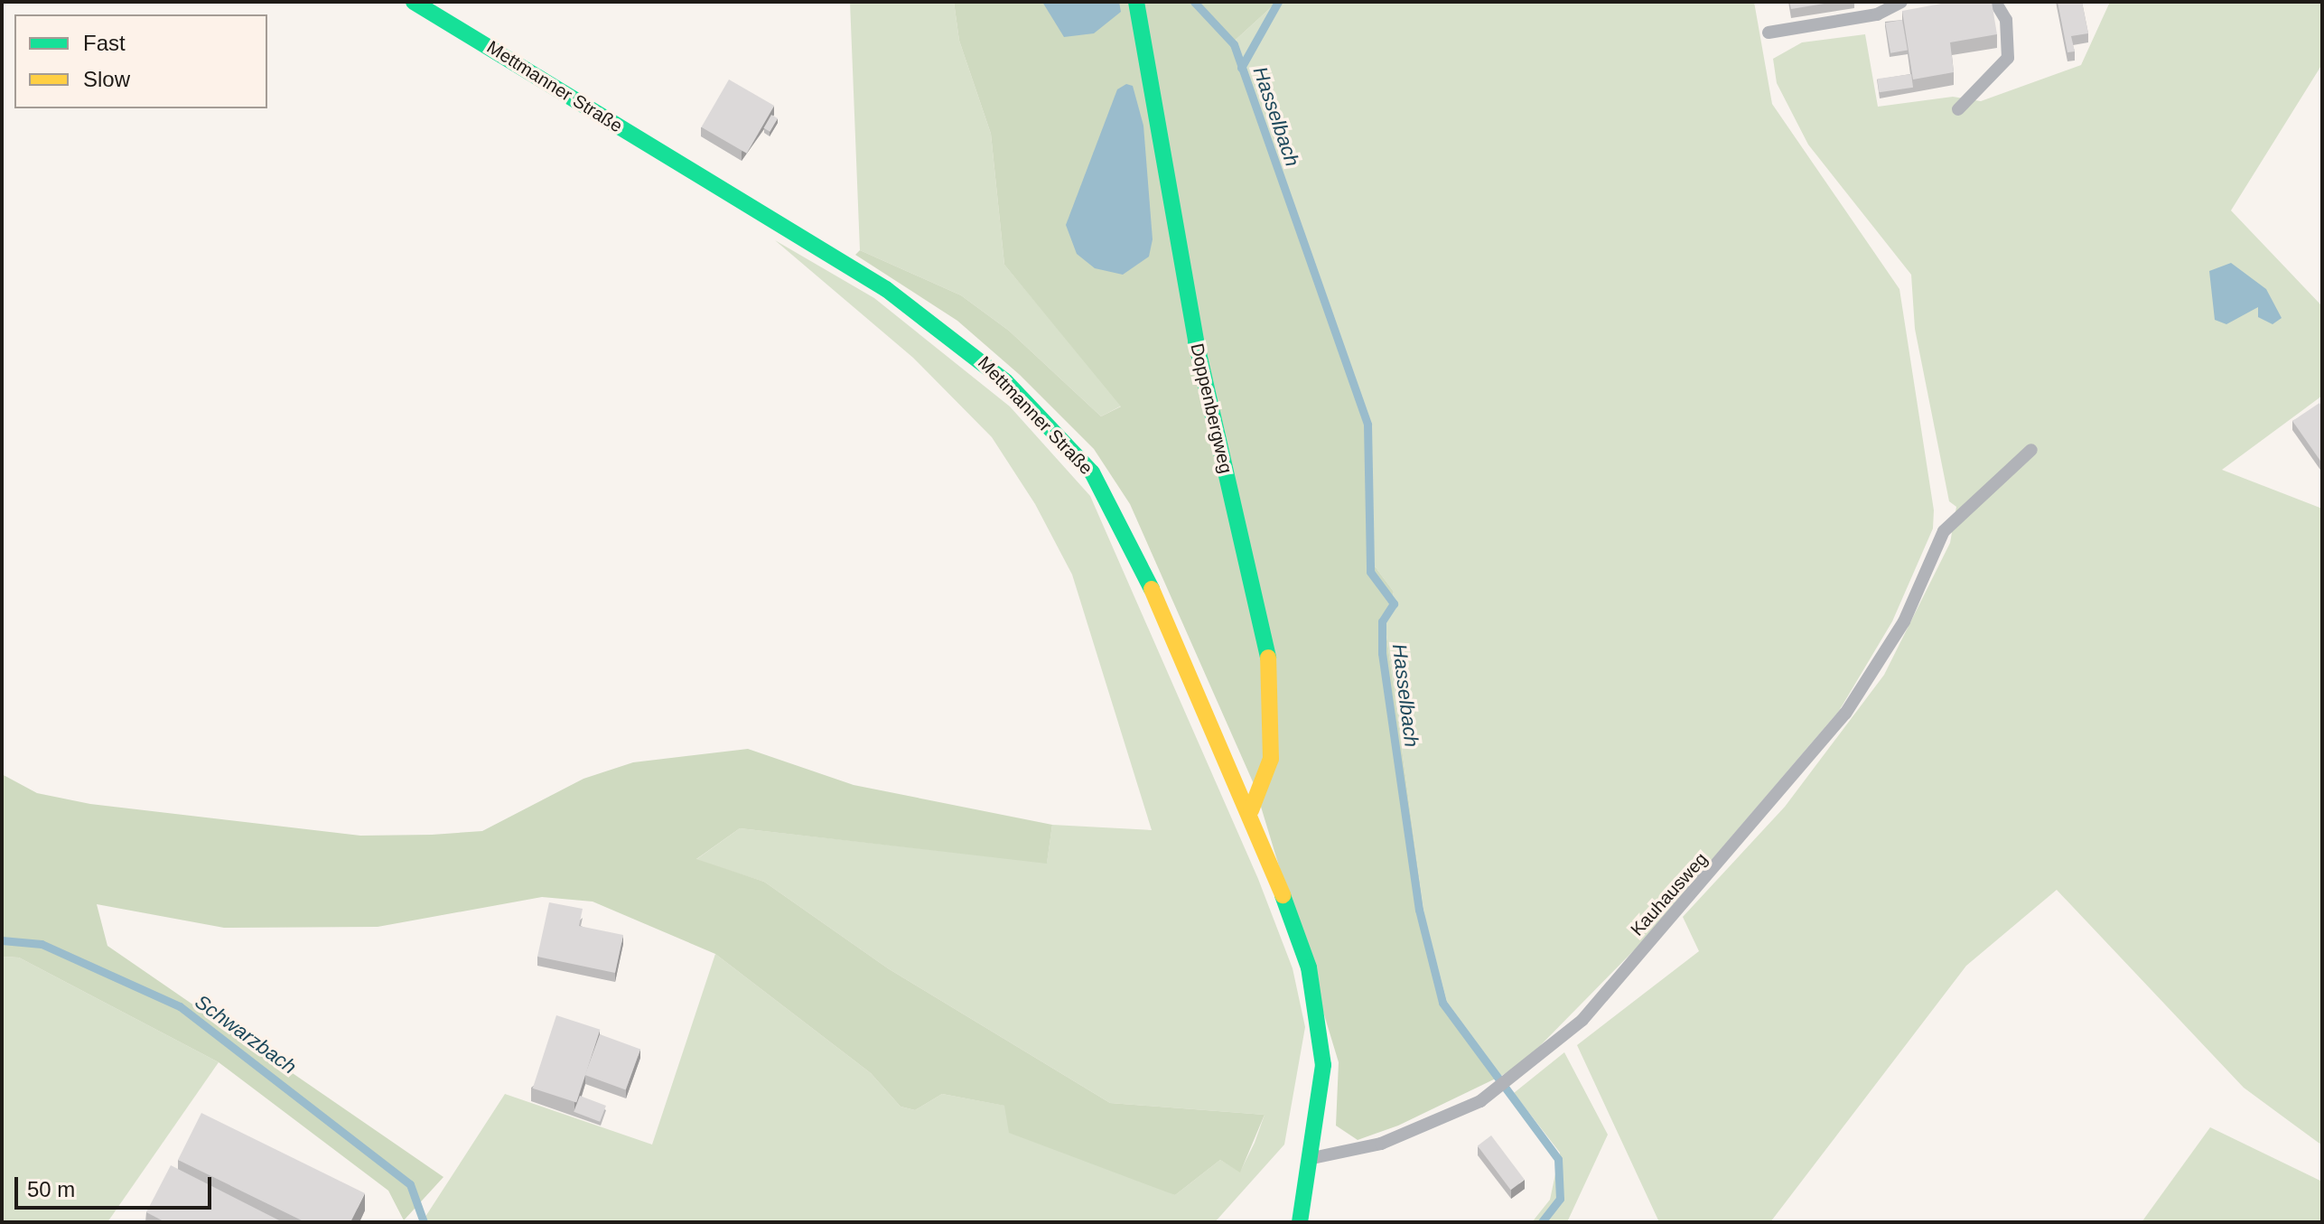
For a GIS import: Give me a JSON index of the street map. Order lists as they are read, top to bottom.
{
  "streets": {
    "main road": ["Mettmanner Straße", "Doppenbergweg"],
    "lane": ["Kauhausweg"]
  },
  "crossings": [
    ["Mettmanner Straße", "Doppenbergweg"],
    ["Mettmanner Straße", "Kauhausweg"]
  ],
  "water": ["Hasselbach", "Schwarzbach"],
  "legend": ["Fast", "Slow"],
  "scale_bar": "50 m"
}
